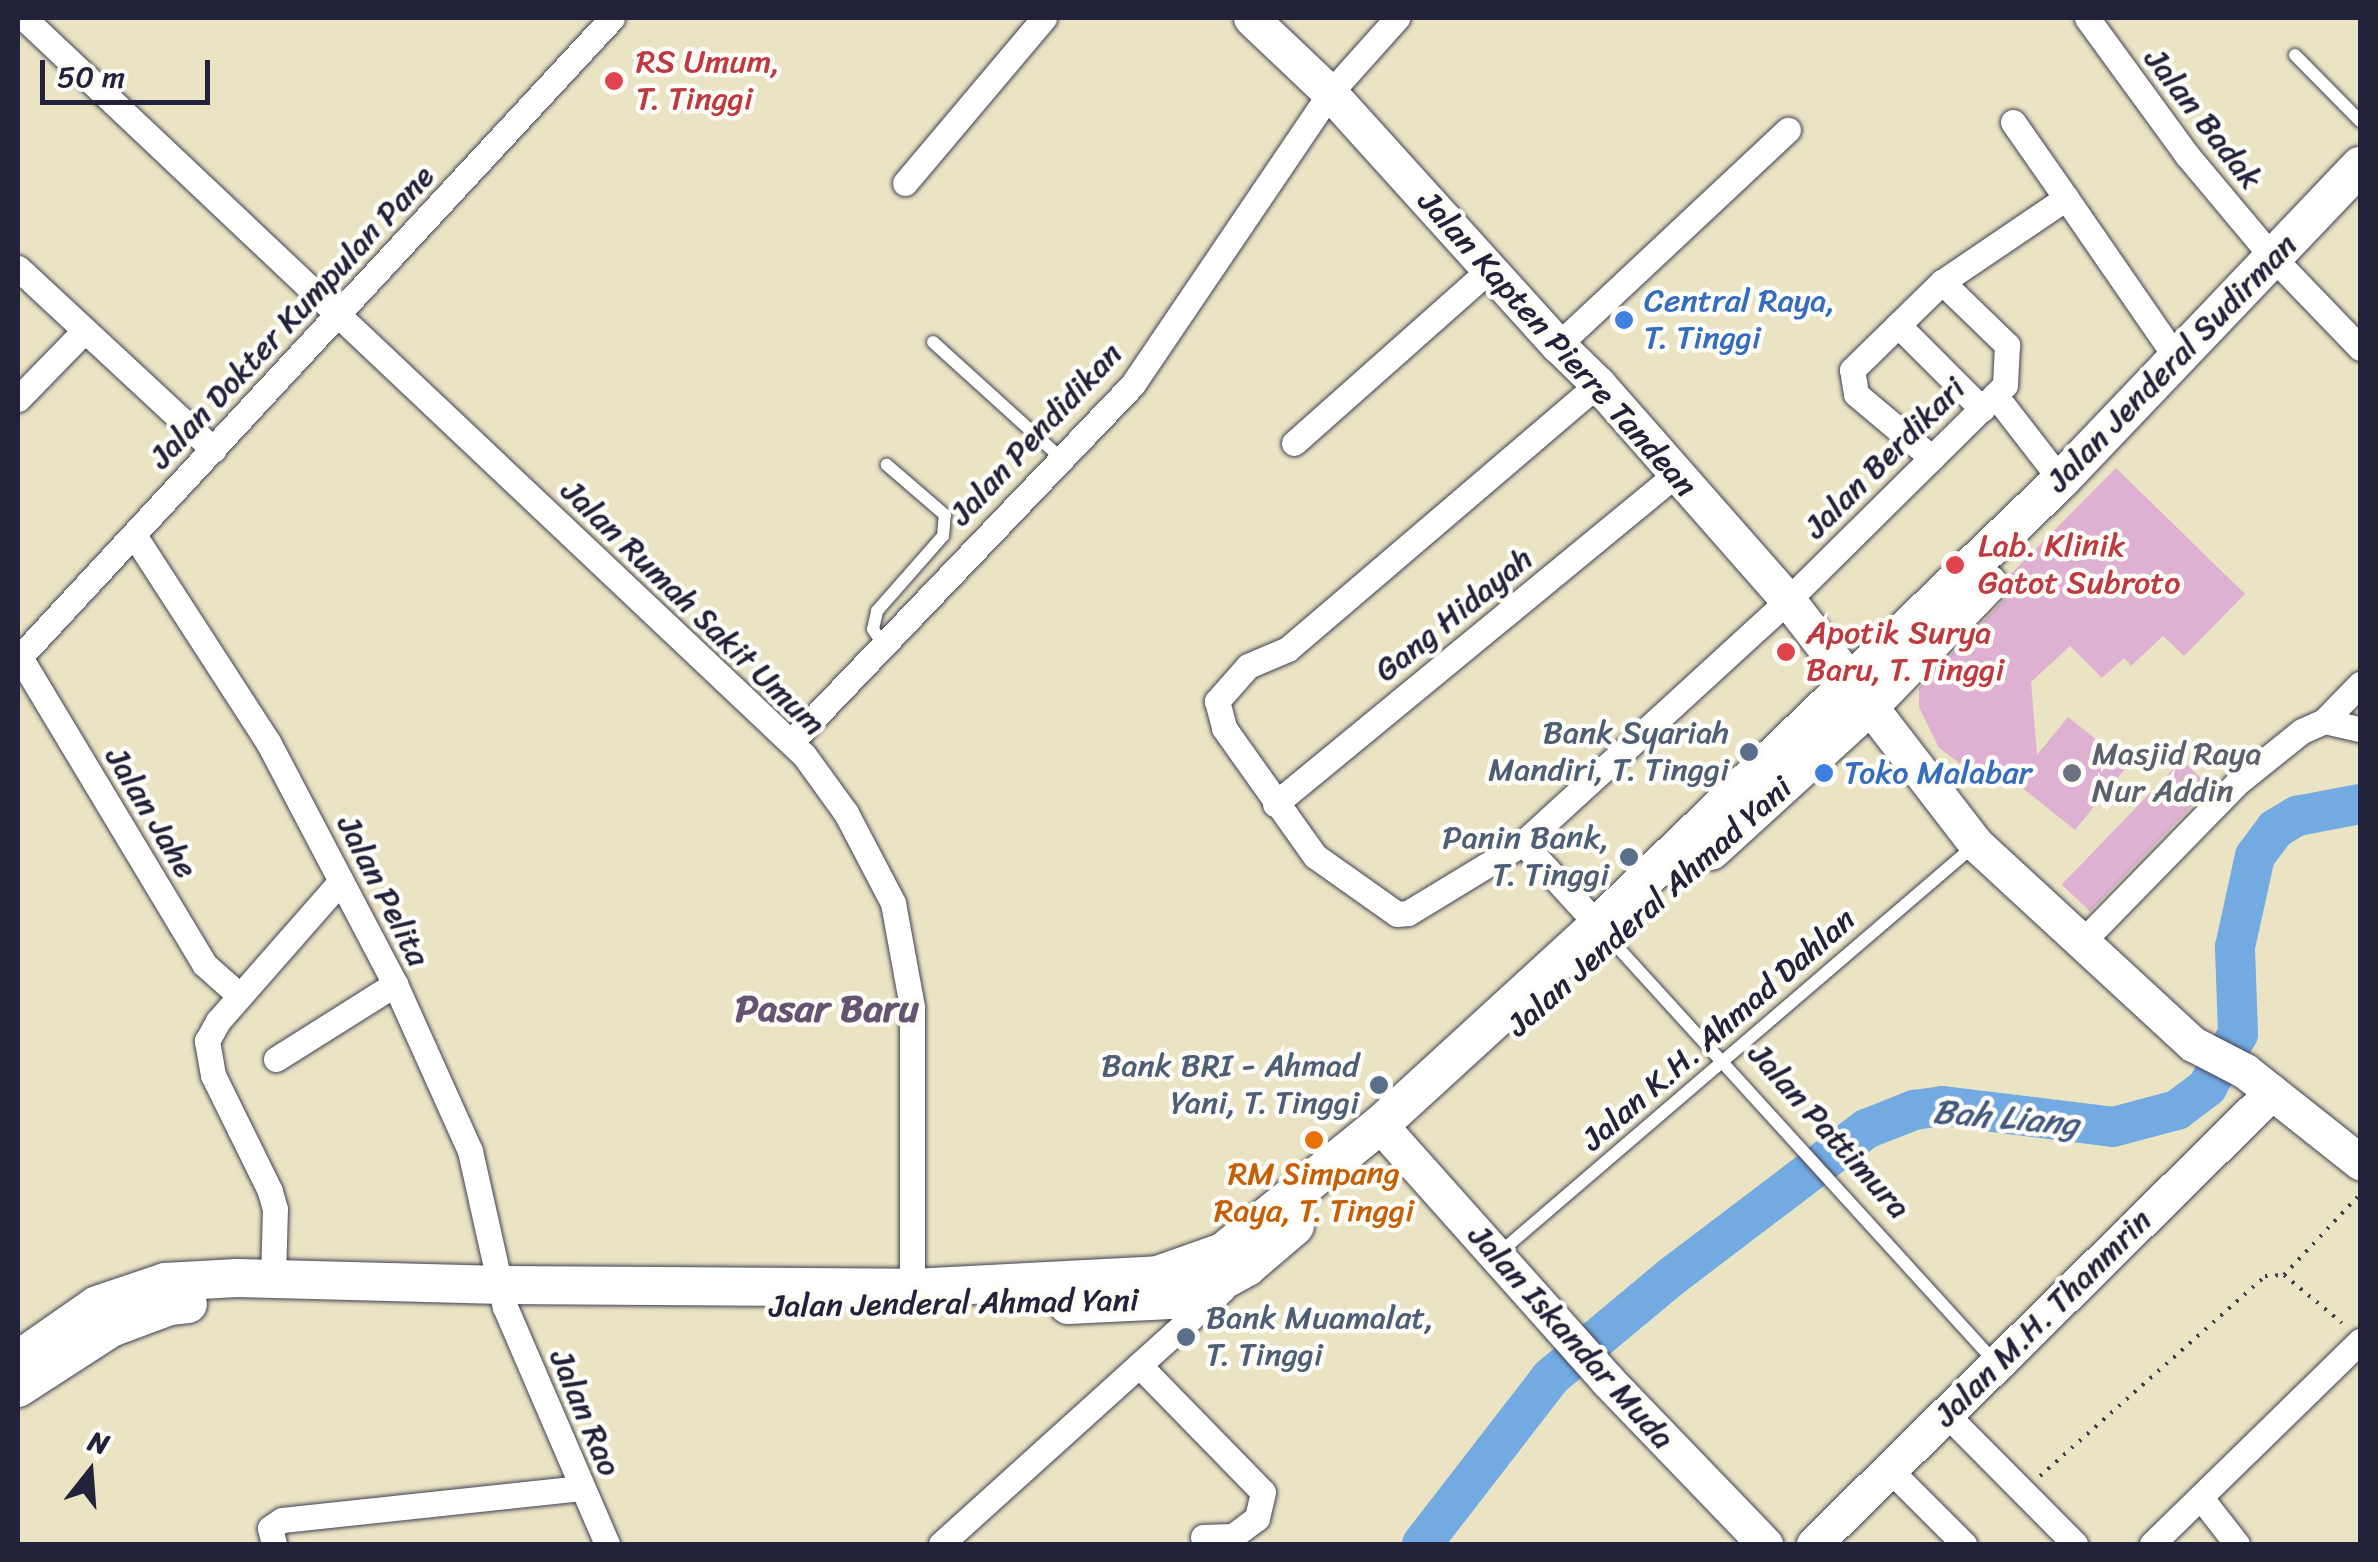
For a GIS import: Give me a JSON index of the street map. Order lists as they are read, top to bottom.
{
  "streets": {
    "main road": [
      "Jalan Kapten Pierre Tandean",
      "Jalan Jenderal Sudirman",
      "Jalan Jenderal Ahmad Yani",
      "Jalan M.H. Thanmrin",
      "Jalan Iskandar Muda"
    ],
    "street": [
      "Jalan Badak",
      "Jalan Dokter Kumpulan Pane",
      "Jalan Pendidikan",
      "Jalan Berdikari",
      "Jalan Rumah Sakit Umum",
      "Gang Hidayah",
      "Jalan Jahe",
      "Jalan Pelita",
      "Jalan Pattimura",
      "Jalan Rao"
    ],
    "lane": ["Jalan K.H. Ahmad Dahlan"]
  },
  "crossings": [
    ["Jalan Badak", "Jalan Jenderal Sudirman"],
    ["Jalan Dokter Kumpulan Pane", "Jalan Rumah Sakit Umum"],
    ["Jalan Dokter Kumpulan Pane", "Jalan Jahe"],
    ["Jalan Dokter Kumpulan Pane", "Jalan Pelita"],
    ["Jalan Kapten Pierre Tandean", "Jalan Jenderal Sudirman"],
    ["Jalan Kapten Pierre Tandean", "Jalan Pendidikan"],
    ["Jalan Kapten Pierre Tandean", "Jalan Berdikari"],
    ["Jalan Kapten Pierre Tandean", "Gang Hidayah"],
    ["Jalan Kapten Pierre Tandean", "Jalan Jenderal Ahmad Yani"],
    ["Jalan Kapten Pierre Tandean", "Jalan K.H. Ahmad Dahlan"],
    ["Jalan Kapten Pierre Tandean", "Jalan M.H. Thanmrin"],
    ["Jalan Jenderal Sudirman", "Jalan Berdikari"],
    ["Jalan Jenderal Sudirman", "Jalan Jenderal Ahmad Yani"],
    ["Jalan Pendidikan", "Jalan Rumah Sakit Umum"],
    ["Jalan Rumah Sakit Umum", "Jalan Jenderal Ahmad Yani"],
    ["Jalan Pelita", "Jalan Jenderal Ahmad Yani"],
    ["Jalan Pelita", "Jalan Rao"],
    ["Jalan Jenderal Ahmad Yani", "Jalan Pattimura"],
    ["Jalan Jenderal Ahmad Yani", "Jalan Iskandar Muda"],
    ["Jalan Jenderal Ahmad Yani", "Jalan Rao"],
    ["Jalan K.H. Ahmad Dahlan", "Jalan Pattimura"],
    ["Jalan K.H. Ahmad Dahlan", "Jalan Iskandar Muda"],
    ["Jalan Pattimura", "Jalan M.H. Thanmrin"]
  ],
  "districts": ["Pasar Baru"],
  "water": ["Bah Liang"],
  "places": [
    "RS Umum, T. Tinggi",
    "Central Raya, T. Tinggi",
    "Lab. Klinik Gatot Subroto",
    "Apotik Surya Baru, T. Tinggi",
    "Bank Syariah Mandiri, T. Tinggi",
    "Toko Malabar",
    "Masjid Raya Nur Addin",
    "Panin Bank, T. Tinggi",
    "Bank BRI - Ahmad Yani, T. Tinggi",
    "RM Simpang Raya, T. Tinggi",
    "Bank Muamalat, T. Tinggi"
  ],
  "scale_bar": "50 m",
  "north": "top"
}
